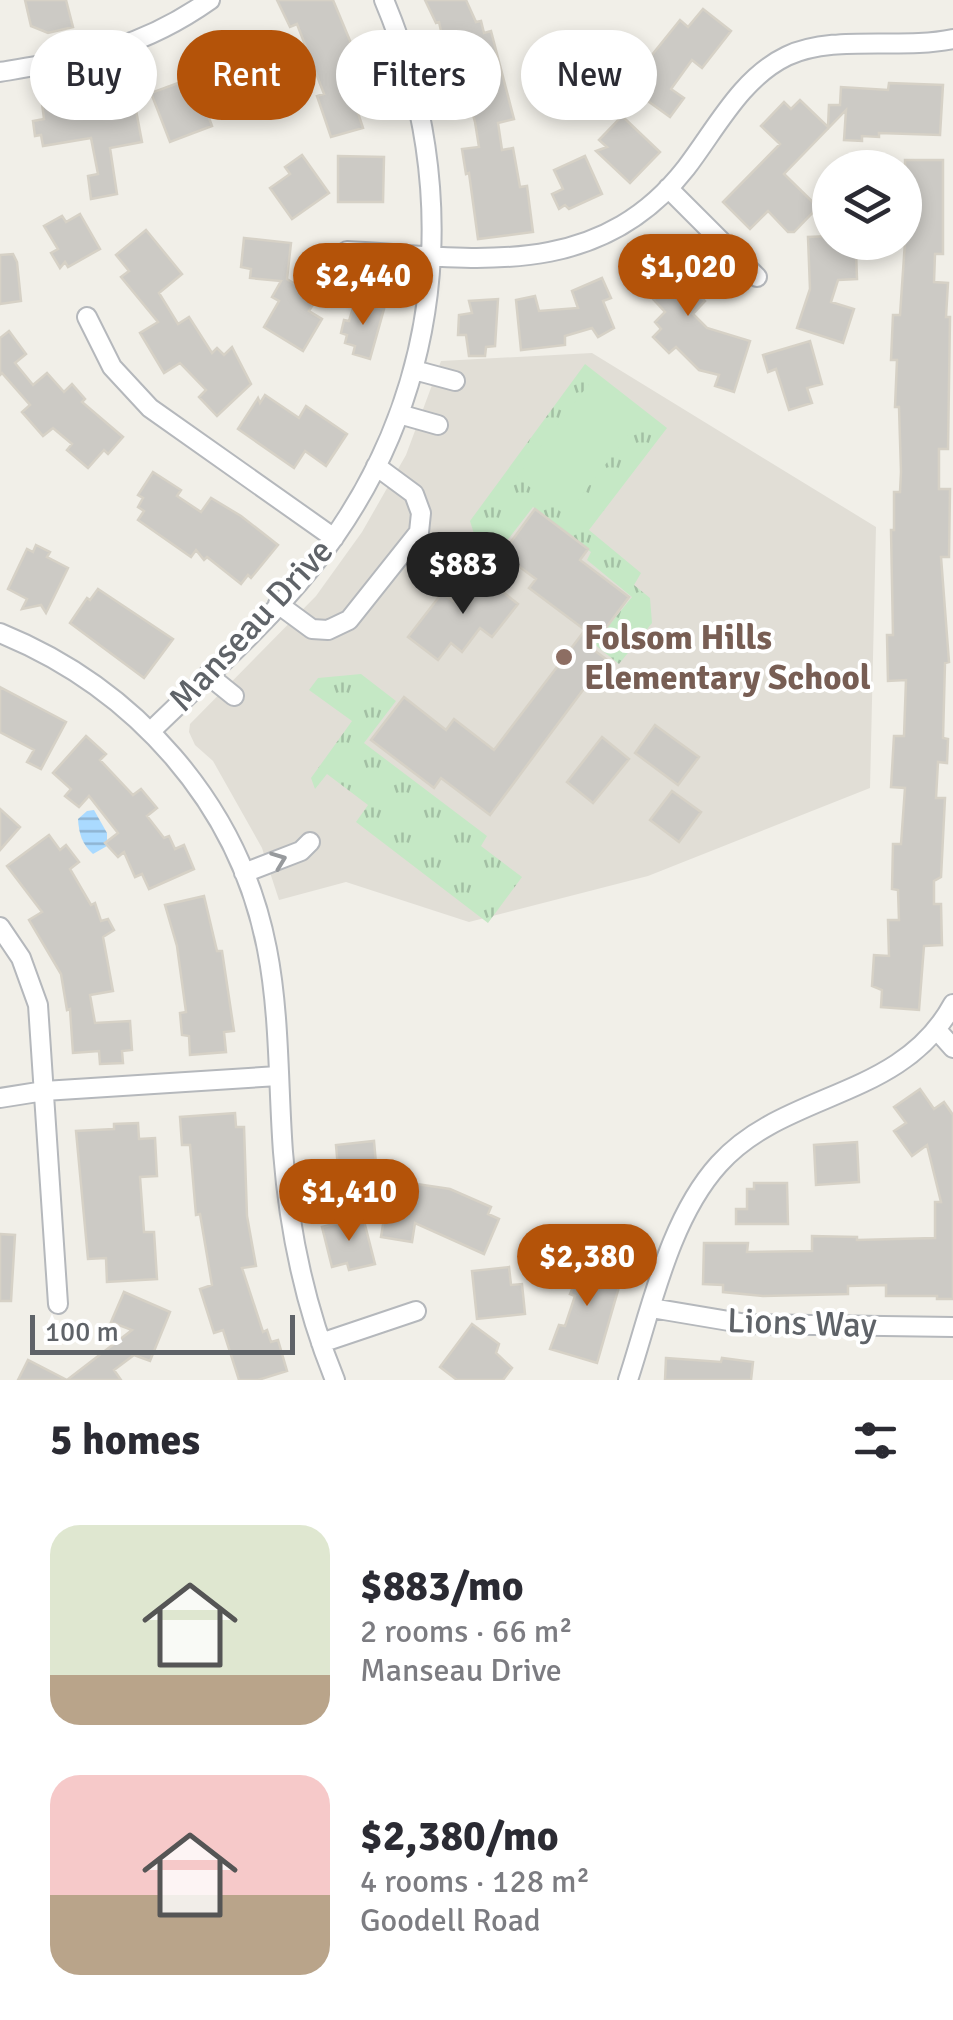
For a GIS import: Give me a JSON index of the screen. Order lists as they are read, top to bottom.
{
  "streets": {
    "street": ["Manseau Drive", "Lions Way"]
  },
  "places": ["Folsom Hills Elementary School"],
  "scale_bar": "100 m",
  "page": {
    "chip": [
      "Buy",
      "Rent",
      "Filters",
      "New"
    ],
    "price": [
      "$1,020",
      "$2,440",
      "$883",
      "$1,410",
      "$2,380"
    ],
    "scale": "100 m",
    "heading": "5 homes",
    "list": [
      {
        "name": "$883/mo",
        "note": "2 rooms · 66 m² · Manseau Drive"
      },
      {
        "name": "$2,380/mo",
        "note": "4 rooms · 128 m² · Goodell Road"
      }
    ]
  }
}
